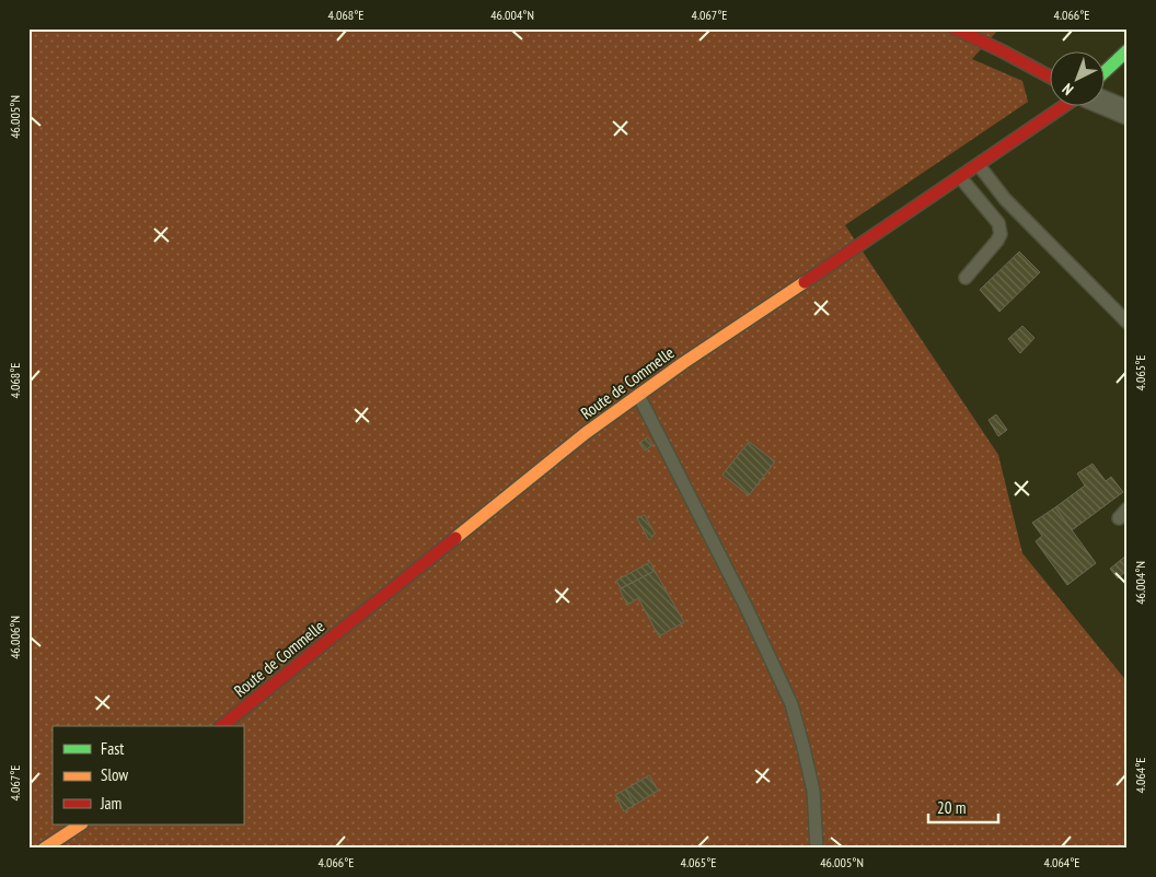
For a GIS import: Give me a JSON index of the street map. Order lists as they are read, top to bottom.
{
  "streets": {
    "street": ["Route de Commelle"]
  },
  "legend": ["Fast", "Slow", "Jam"],
  "scale_bar": "20 m",
  "north": "bottom left",
  "coordinates": [
    "4.068°E",
    "46.004°N",
    "4.067°E",
    "4.066°E",
    "46.005°N",
    "4.065°E",
    "46.006°N",
    "4.064°E"
  ]
}
